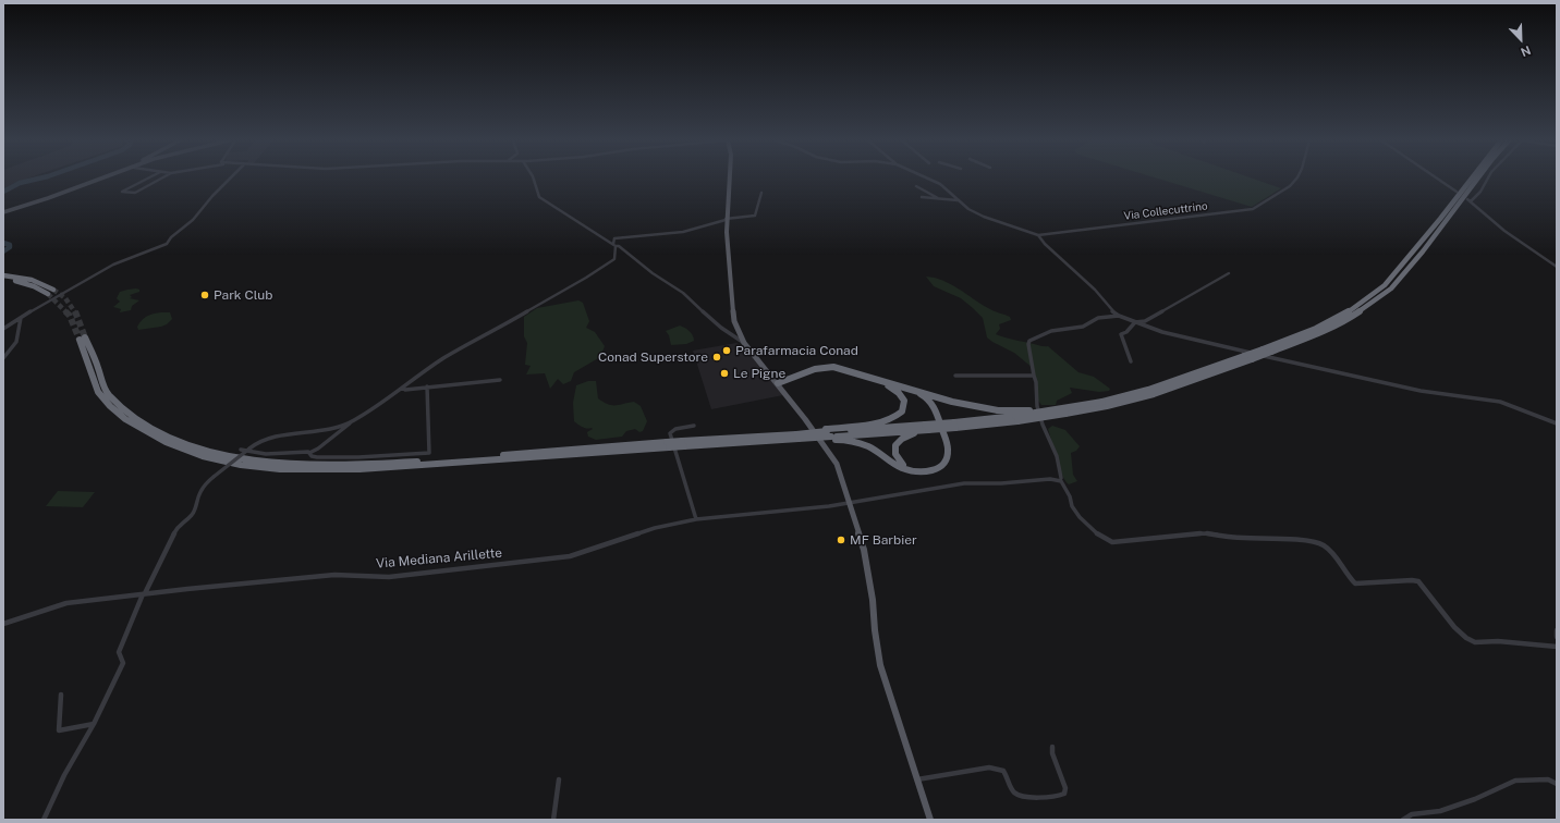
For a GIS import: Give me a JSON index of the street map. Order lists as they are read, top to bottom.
{
  "streets": {
    "street": ["Via Collecuttrino", "Via Mediana Arillette"]
  },
  "places": [
    "Park Club",
    "Parafarmacia Conad",
    "Conad Superstore",
    "Le Pigne",
    "MF Barbier"
  ],
  "north": "bottom right"
}
